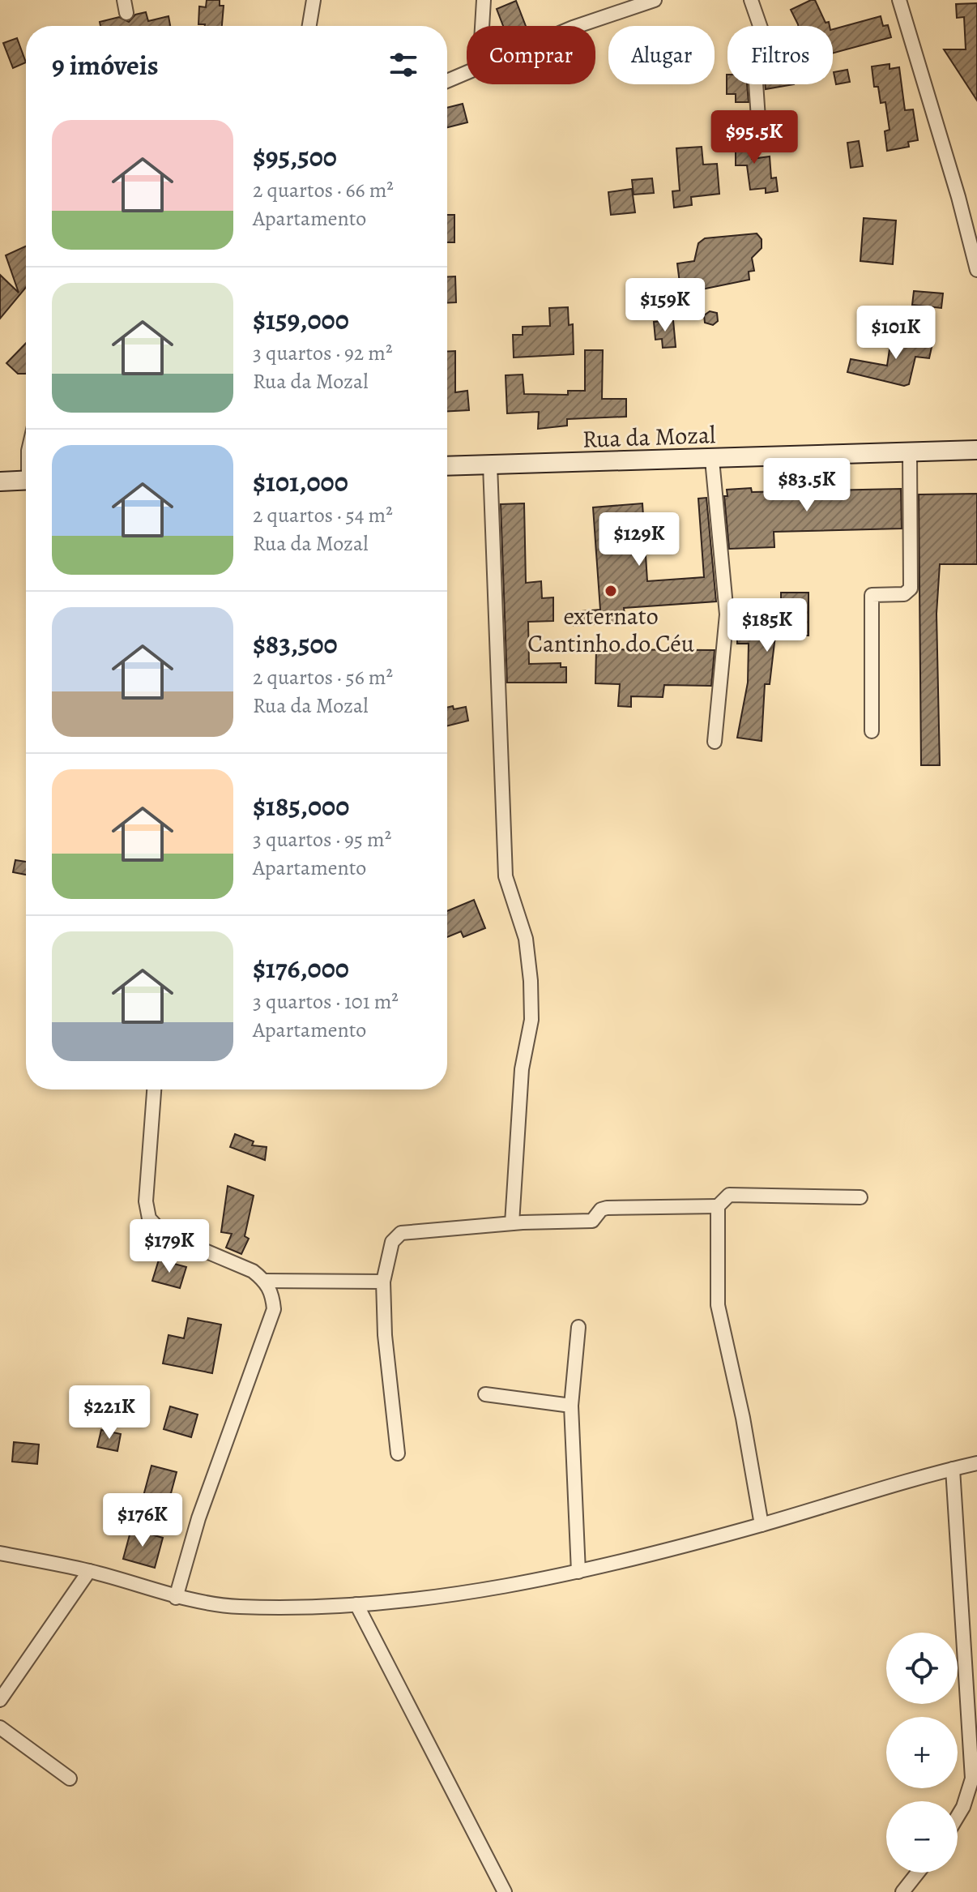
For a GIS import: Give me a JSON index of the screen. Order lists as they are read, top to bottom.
{
  "streets": {
    "main road": ["Rua da Mozal"]
  },
  "places": ["externato Cantinho do Céu"],
  "page": {
    "chip": ["Comprar", "Alugar", "Filtros"],
    "heading": "9 imóveis",
    "list": [
      {
        "name": "$95,500",
        "note": "2 quartos · 66 m² · Apartamento"
      },
      {
        "name": "$159,000",
        "note": "3 quartos · 92 m² · Rua da Mozal"
      },
      {
        "name": "$101,000",
        "note": "2 quartos · 54 m² · Rua da Mozal"
      },
      {
        "name": "$83,500",
        "note": "2 quartos · 56 m² · Rua da Mozal"
      },
      {
        "name": "$185,000",
        "note": "3 quartos · 95 m² · Apartamento"
      },
      {
        "name": "$176,000",
        "note": "3 quartos · 101 m² · Apartamento"
      }
    ],
    "price": [
      "$95.5K",
      "$159K",
      "$101K",
      "$83.5K",
      "$129K",
      "$185K",
      "$179K",
      "$221K",
      "$176K"
    ],
    "map_buttons": ["+", "−"]
  }
}
